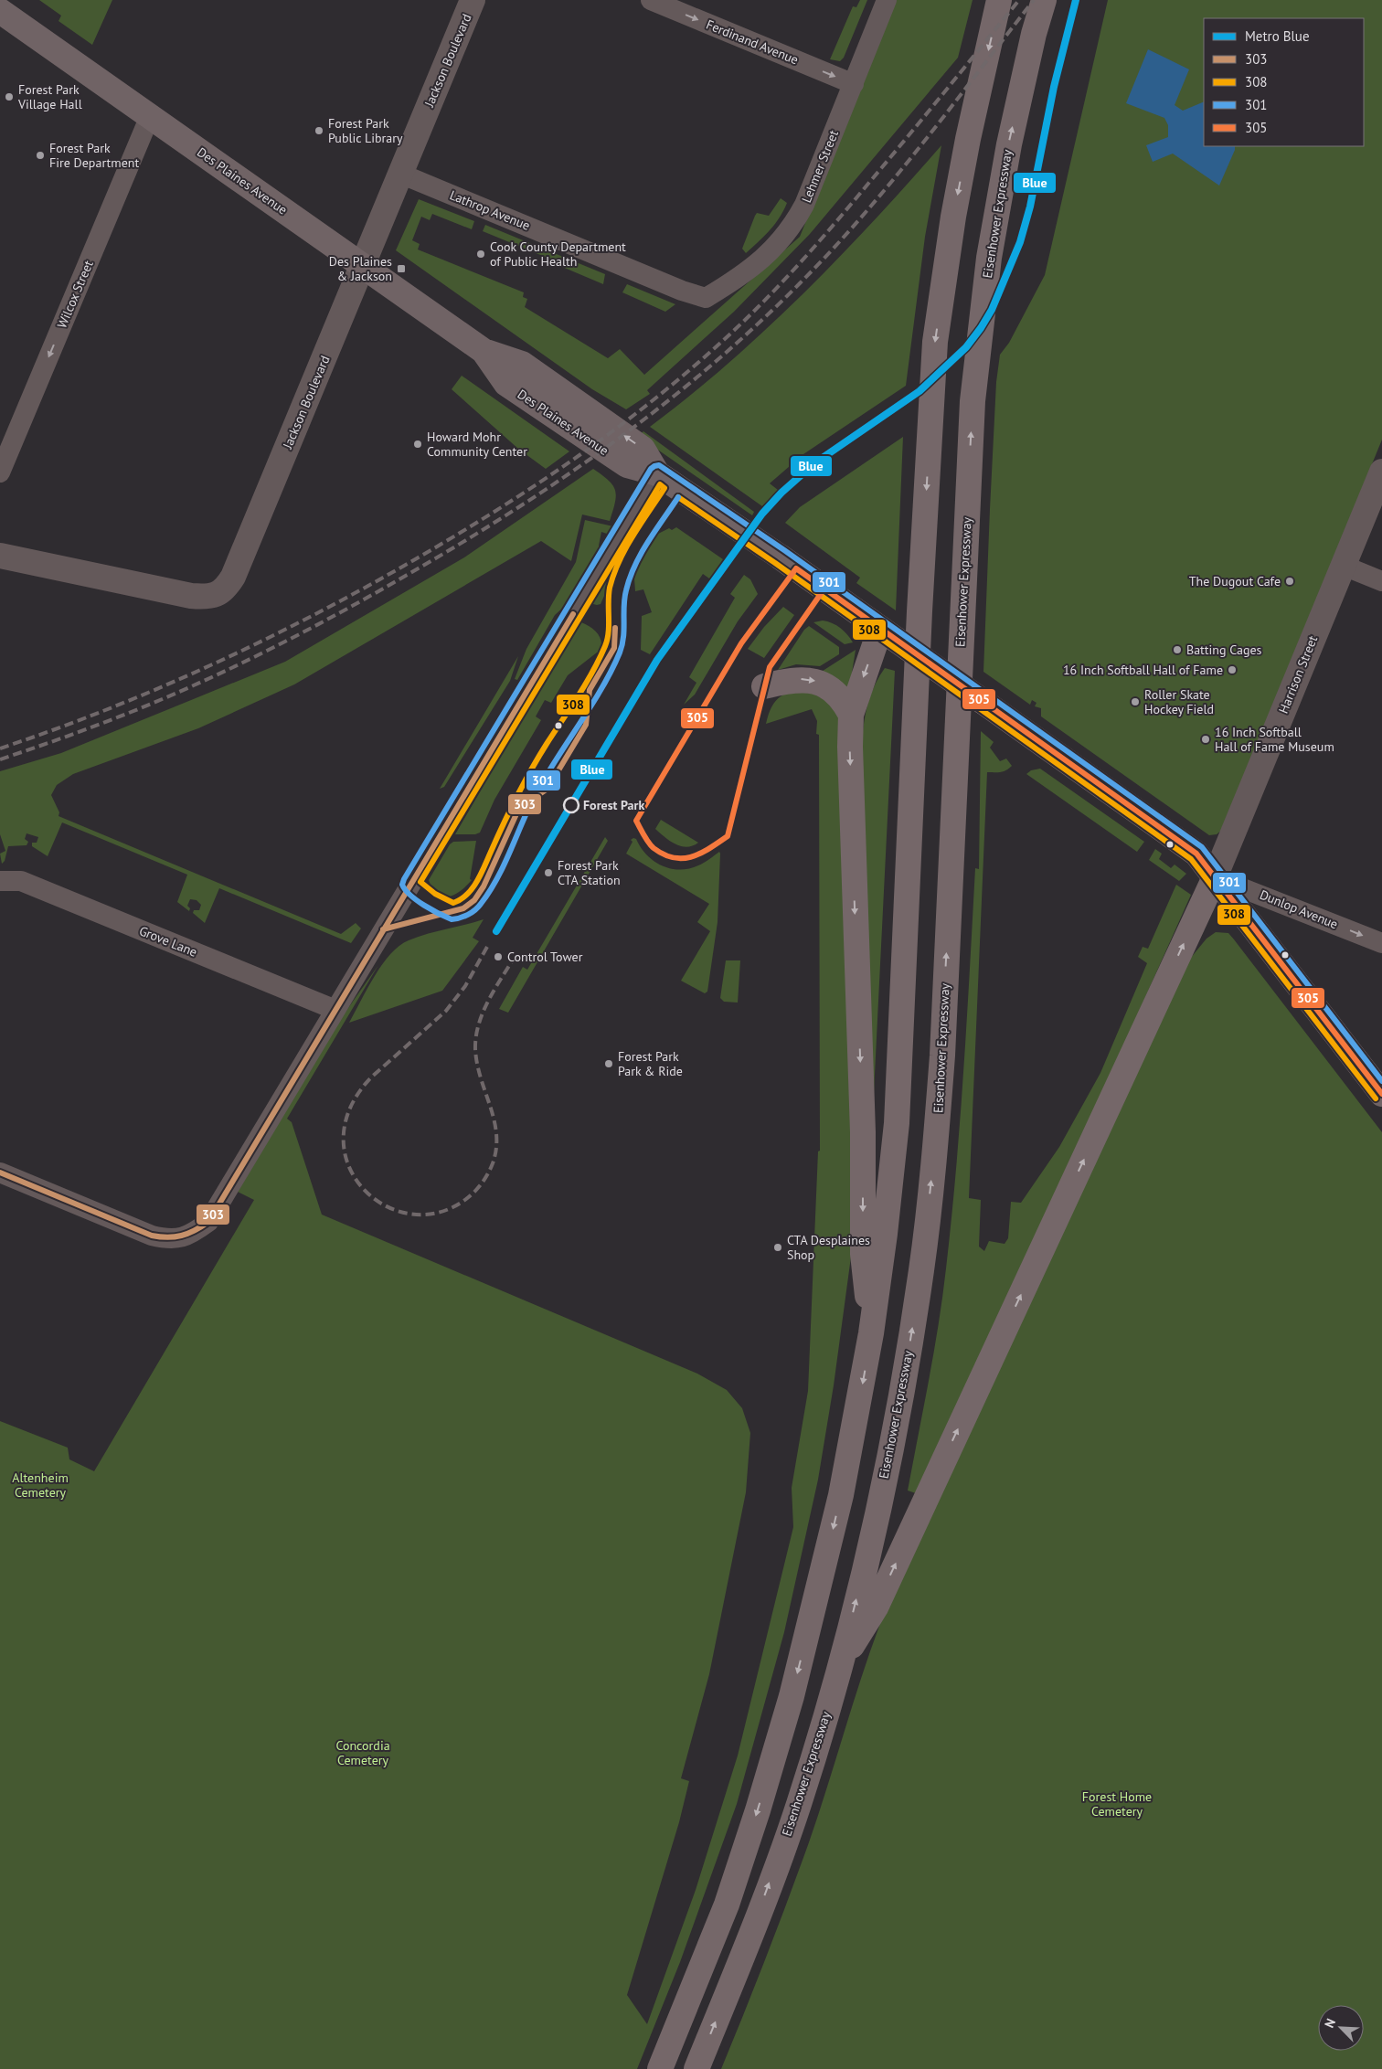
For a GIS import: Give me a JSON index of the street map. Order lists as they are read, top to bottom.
{
  "streets": {
    "highway": ["Eisenhower Expressway"],
    "main road": ["Des Plaines Avenue"],
    "street": [
      "Ferdinand Avenue",
      "Jackson Boulevard",
      "Lehmer Street",
      "Lathrop Avenue",
      "Wilcox Street",
      "Harrison Street",
      "Dunlop Avenue",
      "Grove Lane"
    ]
  },
  "crossings": [
    ["Ferdinand Avenue", "Lehmer Street"],
    ["Jackson Boulevard", "Des Plaines Avenue"],
    ["Jackson Boulevard", "Lathrop Avenue"],
    ["Lehmer Street", "Lathrop Avenue"],
    ["Des Plaines Avenue", "Wilcox Street"],
    ["Des Plaines Avenue", "Harrison Street"],
    ["Des Plaines Avenue", "Dunlop Avenue"],
    ["Harrison Street", "Dunlop Avenue"]
  ],
  "one_way": ["Ferdinand Avenue", "Wilcox Street", "Dunlop Avenue"],
  "parks": ["Altenheim Cemetery", "Concordia Cemetery", "Forest Home Cemetery"],
  "places": {
    "other": [
      "Forest Park Village Hall",
      "Forest Park Public Library",
      "Forest Park Fire Department",
      "Cook County Department of Public Health",
      "Howard Mohr Community Center",
      "The Dugout Cafe",
      "Batting Cages",
      "16 Inch Softball Hall of Fame",
      "Roller Skate Hockey Field",
      "16 Inch Softball Hall of Fame Museum",
      "Forest Park",
      "Forest Park CTA Station",
      "Control Tower",
      "Forest Park Park & Ride",
      "CTA Desplaines Shop"
    ],
    "transit": ["Des Plaines & Jackson"]
  },
  "lines": [
    "metro line Blue",
    "transit line 301",
    "transit line 308",
    "transit line 305",
    "transit line 303"
  ],
  "legend": [
    "Metro Blue",
    "303",
    "308",
    "301",
    "305"
  ],
  "north": "top left"
}
